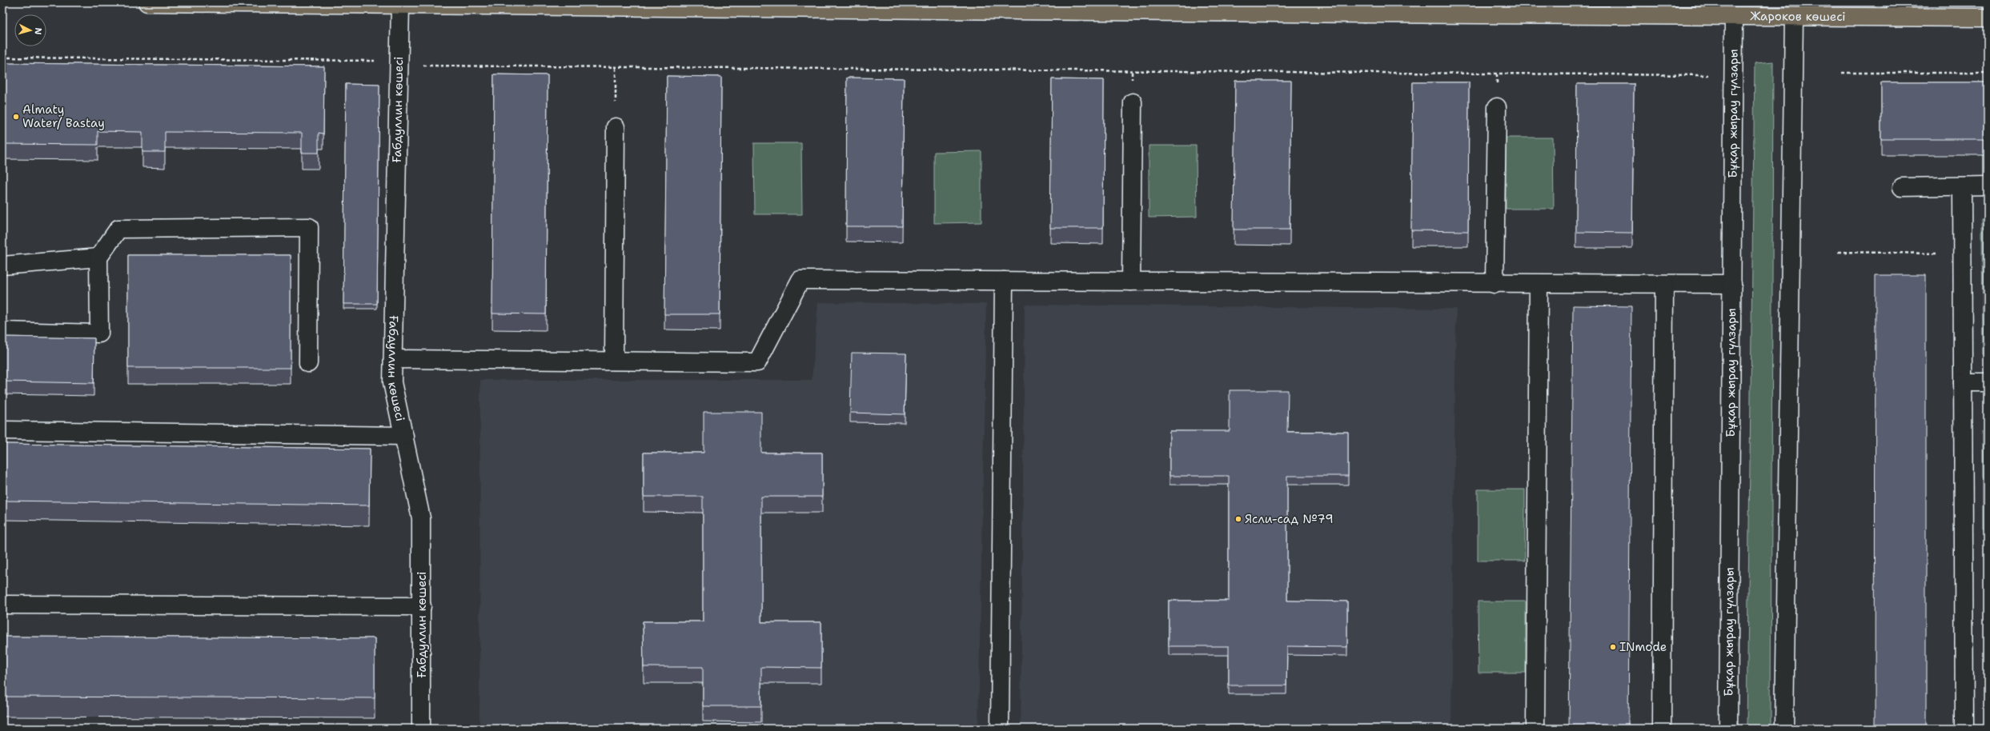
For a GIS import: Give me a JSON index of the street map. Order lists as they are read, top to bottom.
{
  "streets": {
    "main road": ["Жароков көшесі"],
    "street": ["Ғабдуллин көшесі", "Бұқар жырау гүлзары"]
  },
  "crossings": [
    ["Жароков көшесі", "Ғабдуллин көшесі"],
    ["Жароков көшесі", "Бұқар жырау гүлзары"]
  ],
  "places": ["Almaty Water/ Bastay", "Ясли-сад №79", "INmode"],
  "north": "right"
}
